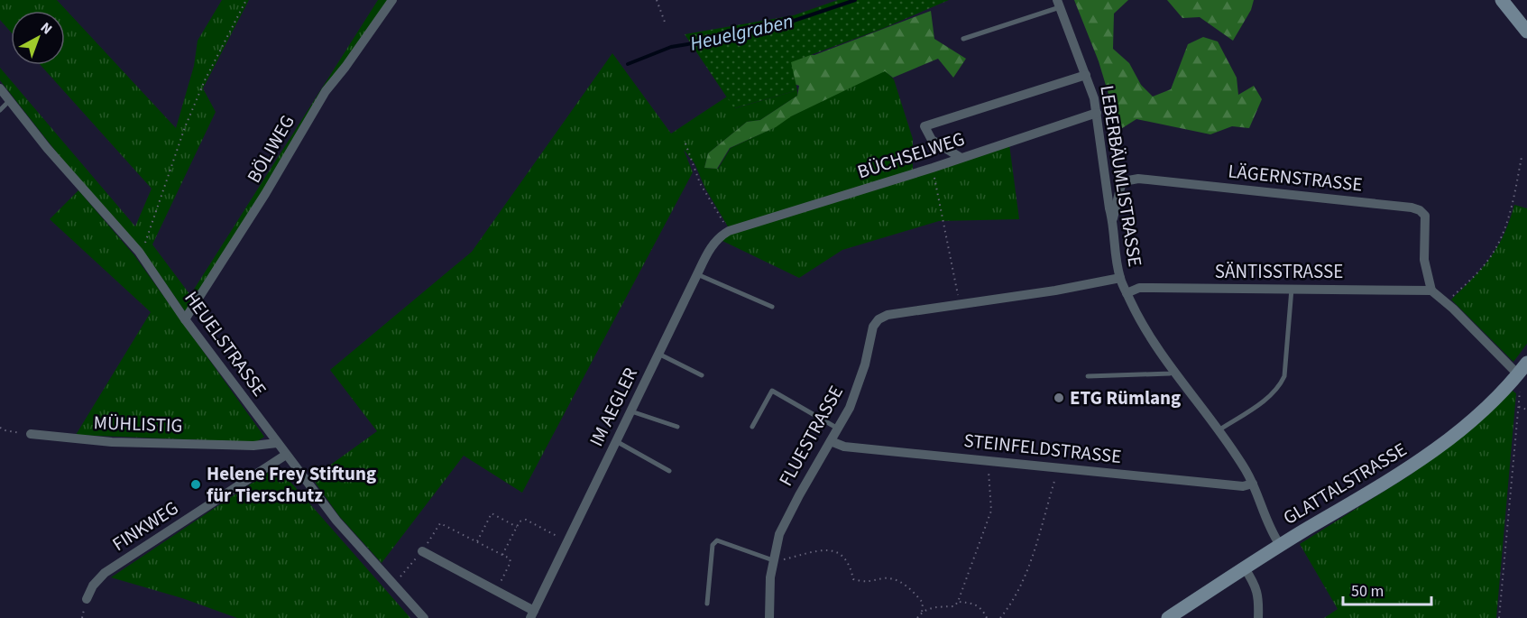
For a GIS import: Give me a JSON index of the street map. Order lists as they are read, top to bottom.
{
  "streets": {
    "street": [
      "BÖLIWEG",
      "BÜCHSELWEG",
      "LEBERBÄUMLISTRASSE",
      "LÄGERNSTRASSE",
      "SÄNTISSTRASSE",
      "HEUELSTRASSE",
      "IM AEGLER",
      "MÜHLISTIG",
      "FLUESTRASSE",
      "STEINFELDSTRASSE",
      "GLATTALSTRASSE",
      "FINKWEG"
    ]
  },
  "crossings": [
    ["BÖLIWEG", "HEUELSTRASSE"],
    ["BÜCHSELWEG", "LEBERBÄUMLISTRASSE"],
    ["BÜCHSELWEG", "IM AEGLER"],
    ["LEBERBÄUMLISTRASSE", "LÄGERNSTRASSE"],
    ["LEBERBÄUMLISTRASSE", "SÄNTISSTRASSE"],
    ["LEBERBÄUMLISTRASSE", "FLUESTRASSE"],
    ["LEBERBÄUMLISTRASSE", "STEINFELDSTRASSE"],
    ["LEBERBÄUMLISTRASSE", "GLATTALSTRASSE"],
    ["LÄGERNSTRASSE", "SÄNTISSTRASSE"],
    ["HEUELSTRASSE", "MÜHLISTIG"],
    ["HEUELSTRASSE", "FINKWEG"],
    ["FLUESTRASSE", "STEINFELDSTRASSE"]
  ],
  "water": ["Heuelgraben"],
  "places": ["ETG Rümlang", "Helene Frey Stiftung für Tierschutz"],
  "scale_bar": "50 m",
  "north": "top right"
}
